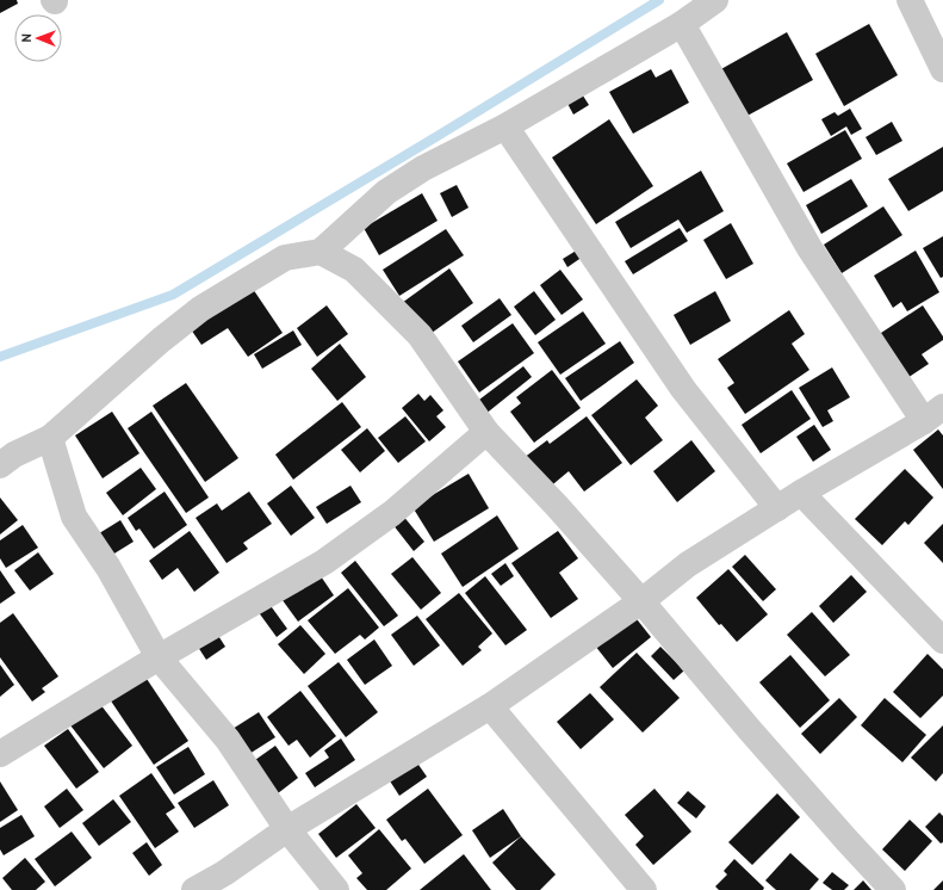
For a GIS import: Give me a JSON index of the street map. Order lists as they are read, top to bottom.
{
  "north": "left"
}
